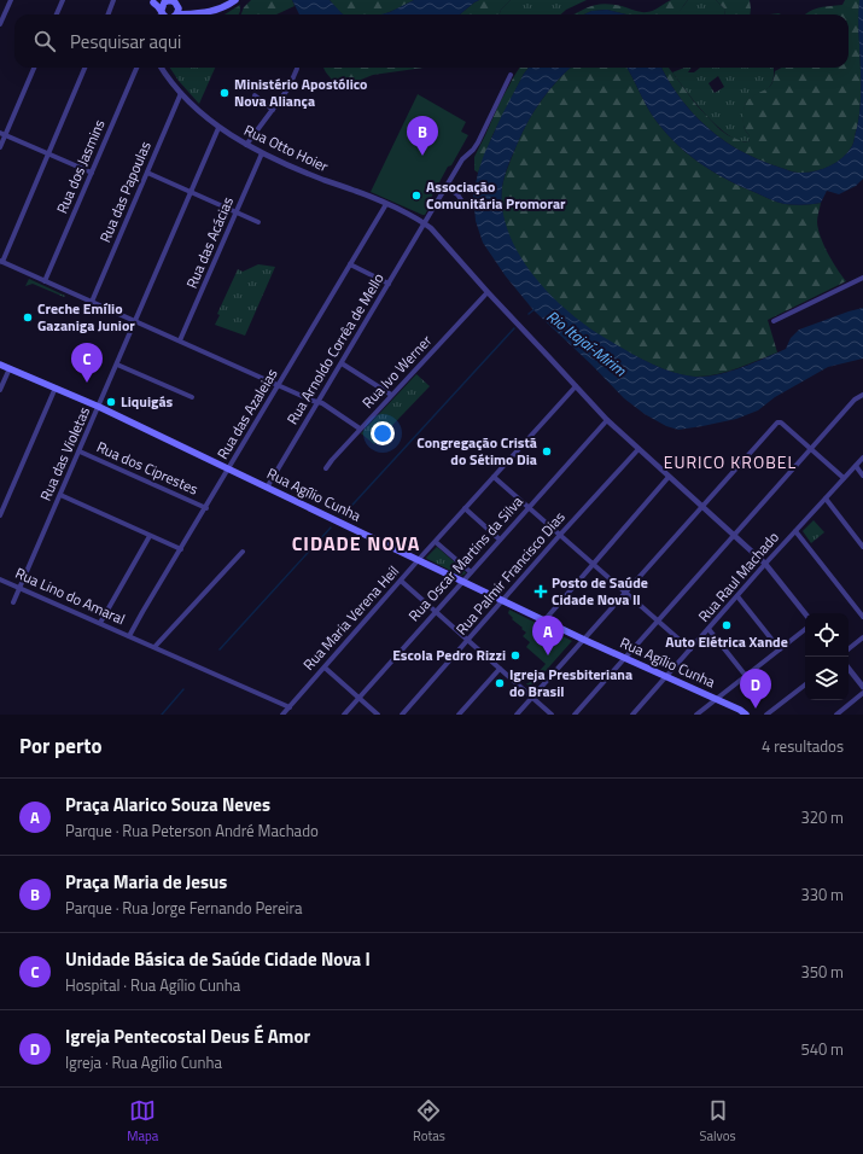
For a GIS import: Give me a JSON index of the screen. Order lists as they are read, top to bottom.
{
  "streets": {
    "main road": ["Rua Agílio Cunha"],
    "street": [
      "Rua Otto Hoier",
      "Rua dos Jasmins",
      "Rua das Papoulas",
      "Rua das Acácias",
      "Rua Arnoldo Corrêa de Mello",
      "Rua Ivo Werner",
      "Rua das Azaleias",
      "Rua das Violetas",
      "Rua dos Ciprestes",
      "Rua Oscar Martins da Silva",
      "Rua Palmir Francisco Dias",
      "Rua Raul Machado",
      "Rua Lino do Amaral",
      "Rua Maria Verena Heil"
    ]
  },
  "crossings": [
    ["Rua Otto Hoier", "Rua das Papoulas"],
    ["Rua Otto Hoier", "Rua das Acácias"],
    ["Rua Otto Hoier", "Rua Arnoldo Corrêa de Mello"],
    ["Rua Otto Hoier", "Rua Ivo Werner"],
    ["Rua Otto Hoier", "Rua das Azaleias"],
    ["Rua Otto Hoier", "Rua das Violetas"],
    ["Rua Otto Hoier", "Rua Oscar Martins da Silva"],
    ["Rua Otto Hoier", "Rua Palmir Francisco Dias"],
    ["Rua Otto Hoier", "Rua Raul Machado"],
    ["Rua Otto Hoier", "Rua Maria Verena Heil"],
    ["Rua Arnoldo Corrêa de Mello", "Rua Agílio Cunha"],
    ["Rua das Azaleias", "Rua dos Ciprestes"],
    ["Rua das Azaleias", "Rua Agílio Cunha"],
    ["Rua das Azaleias", "Rua Lino do Amaral"],
    ["Rua das Violetas", "Rua dos Ciprestes"],
    ["Rua das Violetas", "Rua Agílio Cunha"],
    ["Rua das Violetas", "Rua Lino do Amaral"],
    ["Rua Agílio Cunha", "Rua Oscar Martins da Silva"],
    ["Rua Agílio Cunha", "Rua Palmir Francisco Dias"],
    ["Rua Agílio Cunha", "Rua Raul Machado"],
    ["Rua Agílio Cunha", "Rua Maria Verena Heil"],
    ["Rua Lino do Amaral", "Rua Maria Verena Heil"]
  ],
  "districts": ["EURICO KROBEL", "CIDADE NOVA"],
  "water": ["Rio Itajaí-Mirim"],
  "places": {
    "other": [
      "Ministério Apostólico Nova Aliança",
      "Associação Comunitária Promorar",
      "Creche Emílio Gazaniga Junior",
      "Liquigás",
      "Congregação Cristã do Sétimo Dia",
      "Auto Elétrica Xande",
      "Escola Pedro Rizzi",
      "Igreja Presbiteriana do Brasil"
    ],
    "health": ["Posto de Saúde Cidade Nova II"]
  },
  "page": {
    "search": "Pesquisar aqui",
    "pins": [
      "B",
      "C",
      "A",
      "D"
    ],
    "heading": ["Por perto", "4 resultados"],
    "list": [
      {
        "mark": "A",
        "name": "Praça Alarico Souza Neves",
        "note": "Parque · Rua Peterson André Machado",
        "value": "320 m"
      },
      {
        "mark": "B",
        "name": "Praça Maria de Jesus",
        "note": "Parque · Rua Jorge Fernando Pereira",
        "value": "330 m"
      },
      {
        "mark": "C",
        "name": "Unidade Básica de Saúde Cidade Nova I",
        "note": "Hospital · Rua Agílio Cunha",
        "value": "350 m"
      },
      {
        "mark": "D",
        "name": "Igreja Pentecostal Deus É Amor",
        "note": "Igreja · Rua Agílio Cunha",
        "value": "540 m"
      }
    ],
    "nav": ["Mapa", "Rotas", "Salvos"]
  }
}
